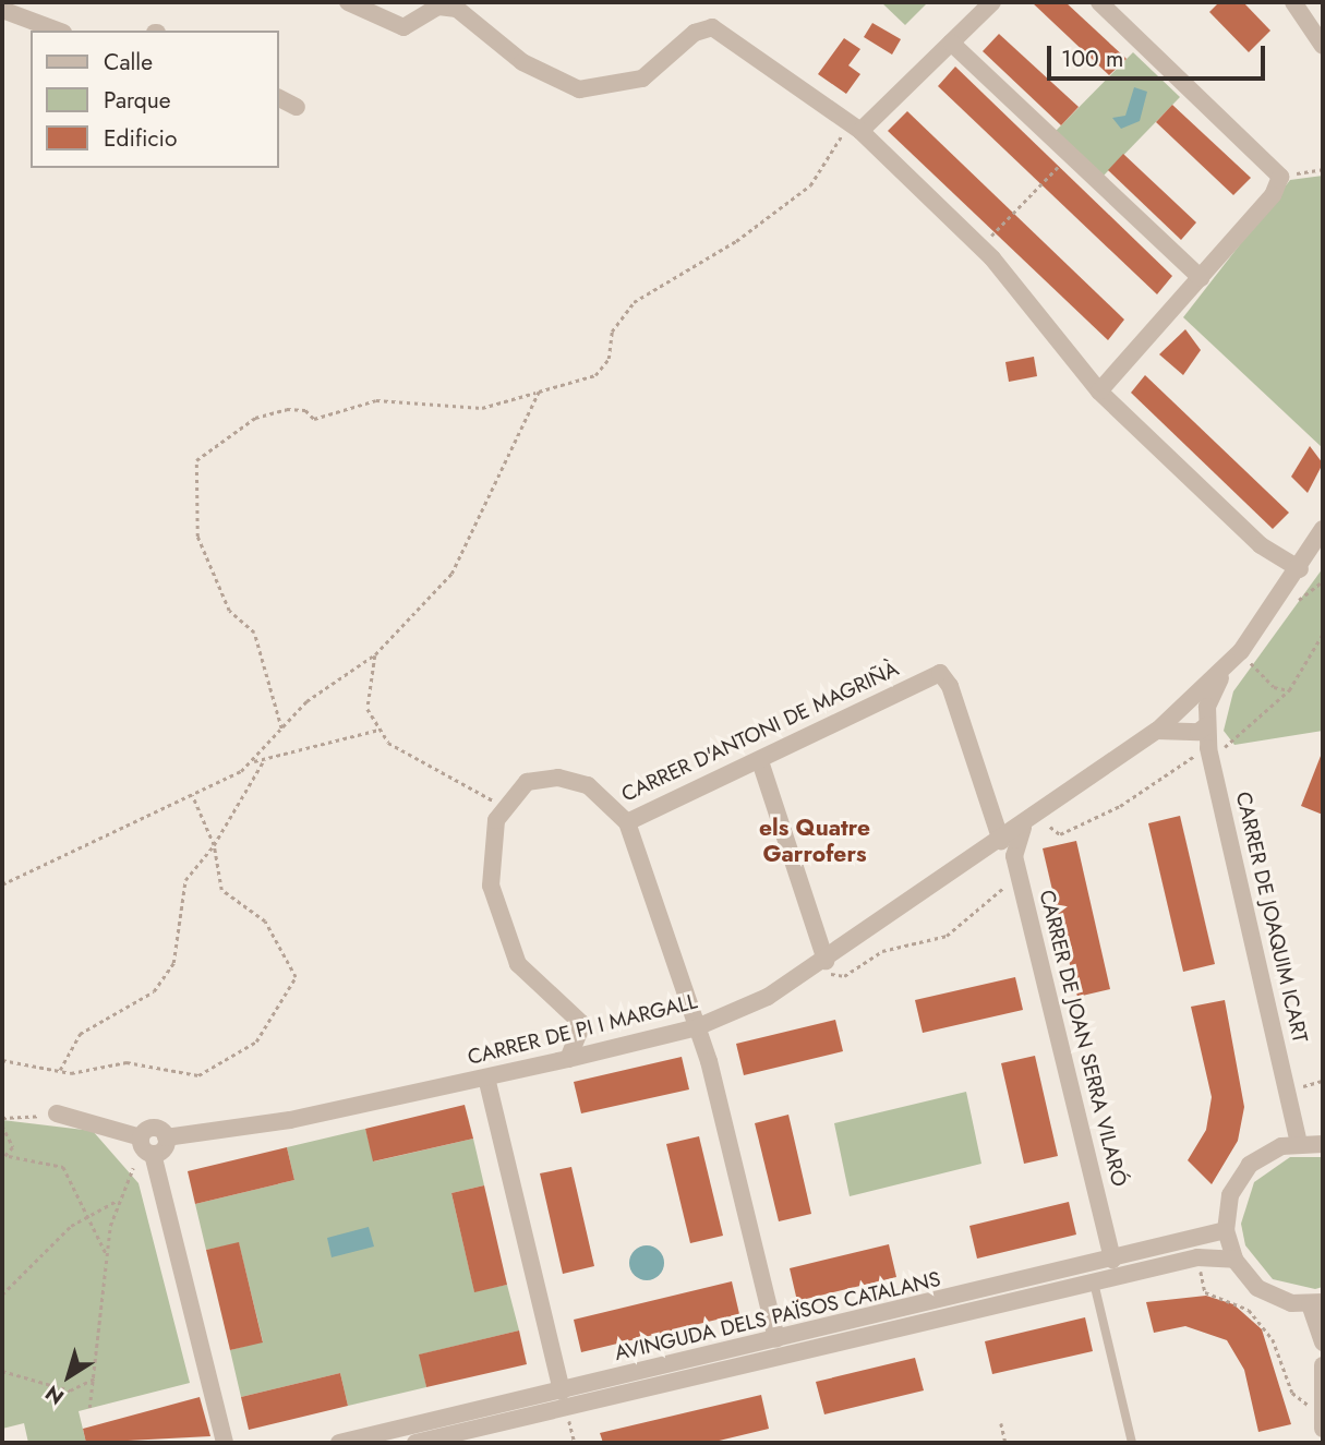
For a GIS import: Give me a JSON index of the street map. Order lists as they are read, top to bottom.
{
  "streets": {
    "street": [
      "CARRER D'ANTONI DE MAGRIÑÀ",
      "CARRER DE JOAQUIM ICART",
      "CARRER DE PI I MARGALL",
      "CARRER DE JOAN SERRA VILARÓ",
      "AVINGUDA DELS PAÏSOS CATALANS"
    ]
  },
  "crossings": [
    ["CARRER D'ANTONI DE MAGRIÑÀ", "CARRER DE PI I MARGALL"],
    ["CARRER DE PI I MARGALL", "CARRER DE JOAN SERRA VILARÓ"],
    ["CARRER DE JOAN SERRA VILARÓ", "AVINGUDA DELS PAÏSOS CATALANS"]
  ],
  "districts": ["els Quatre Garrofers"],
  "legend": ["Calle", "Parque", "Edificio"],
  "scale_bar": "100 m",
  "north": "bottom left"
}
